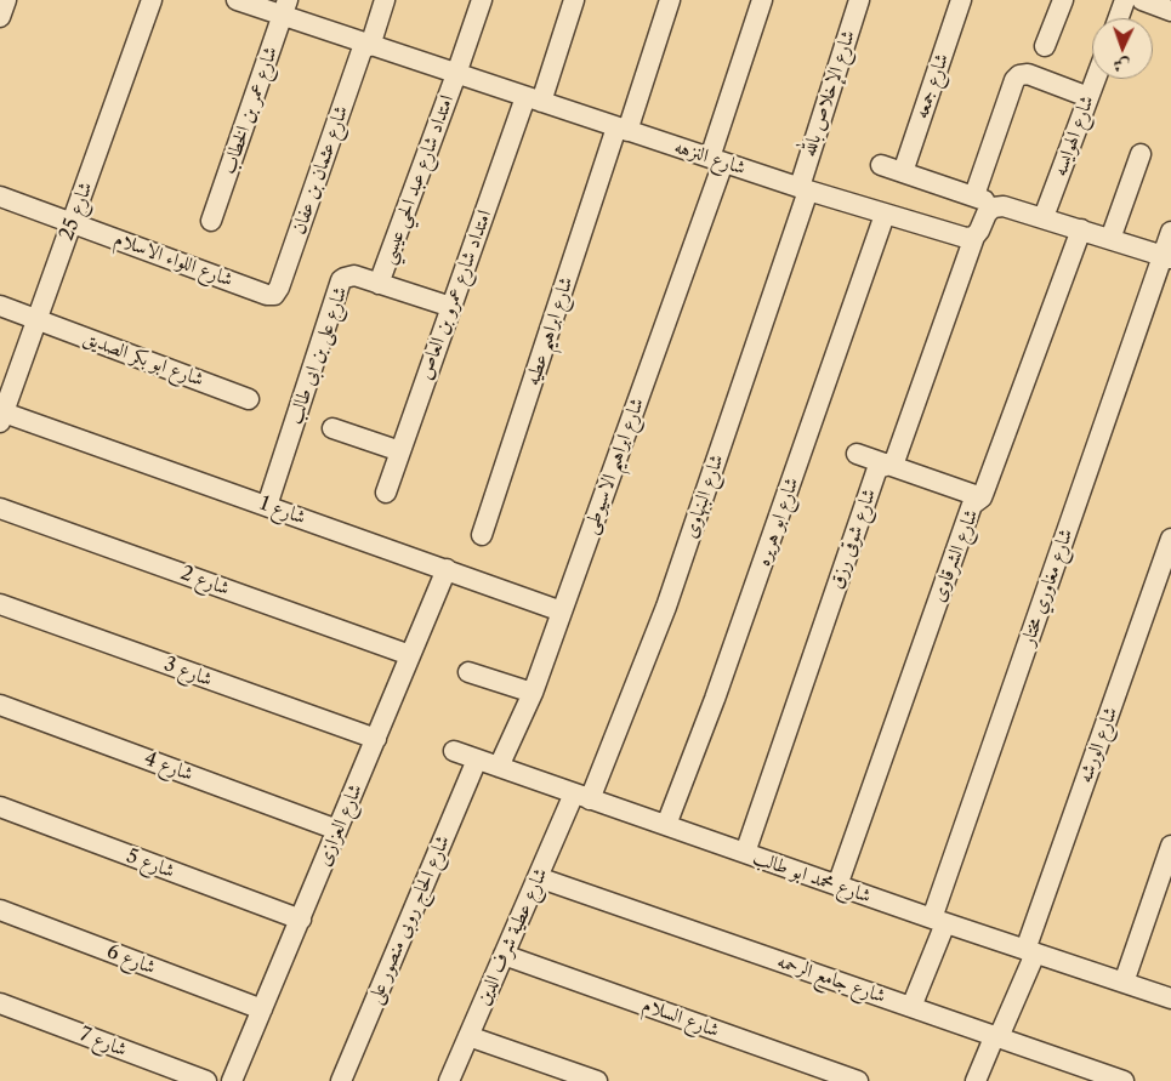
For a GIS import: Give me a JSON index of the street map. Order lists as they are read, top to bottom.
{
  "streets": {
    "street": [
      "شارع جمعه",
      "شارع الإخلاص بالله",
      "شارع عمر بن الخطاب",
      "شارع الهوايسه",
      "شارع النزهه",
      "شارع عثمان بن عفان",
      "امتداد شارع عبد الحي عيسي",
      "شارع 25",
      "شارع اللواء الاسلام",
      "امتداد شارع عمرو بن العاص",
      "شارع ابراهيم عطيه",
      "شارع على بن ابى طالب",
      "شارع ابو بكر الصديق",
      "شارع ابراهيم الاسيوطى",
      "شارع البنهاوى",
      "شارع 1",
      "شارع ابو هريره",
      "شارع شوقى رزق",
      "شارع الشرقاوى",
      "شارع 2",
      "شارع مغاوري مختار",
      "شارع 3",
      "شارع الورشه",
      "شارع 4",
      "شارع العزازى",
      "شارع 5",
      "شارع محمد ابو طالب",
      "شارع الحاج روبى منصور على",
      "شارع عطية شرف الدين",
      "شارع 6",
      "شارع جامع الرحمه",
      "شارع السلام",
      "شارع 7"
    ]
  },
  "crossings": [
    ["شارع الإخلاص بالله", "شارع النزهه"],
    ["شارع الإخلاص بالله", "شارع البنهاوى"],
    ["شارع عمر بن الخطاب", "شارع النزهه"],
    ["شارع النزهه", "شارع عثمان بن عفان"],
    ["شارع النزهه", "امتداد شارع عبد الحي عيسي"],
    ["شارع النزهه", "امتداد شارع عمرو بن العاص"],
    ["شارع النزهه", "شارع ابراهيم عطيه"],
    ["شارع النزهه", "شارع ابراهيم الاسيوطى"],
    ["شارع النزهه", "شارع البنهاوى"],
    ["شارع النزهه", "شارع ابو هريره"],
    ["شارع النزهه", "شارع شوقى رزق"],
    ["شارع عثمان بن عفان", "شارع اللواء الاسلام"],
    ["امتداد شارع عبد الحي عيسي", "شارع على بن ابى طالب"],
    ["شارع 25", "شارع اللواء الاسلام"],
    ["شارع 25", "شارع ابو بكر الصديق"],
    ["شارع 25", "شارع 1"],
    ["امتداد شارع عمرو بن العاص", "شارع على بن ابى طالب"],
    ["شارع على بن ابى طالب", "شارع 1"],
    ["شارع ابراهيم الاسيوطى", "شارع 1"],
    ["شارع ابراهيم الاسيوطى", "شارع محمد ابو طالب"],
    ["شارع البنهاوى", "شارع محمد ابو طالب"],
    ["شارع البنهاوى", "شارع عطية شرف الدين"],
    ["شارع 1", "شارع العزازى"],
    ["شارع ابو هريره", "شارع محمد ابو طالب"],
    ["شارع شوقى رزق", "شارع محمد ابو طالب"],
    ["شارع الشرقاوى", "شارع محمد ابو طالب"],
    ["شارع 2", "شارع العزازى"],
    ["شارع مغاوري مختار", "شارع محمد ابو طالب"],
    ["شارع مغاوري مختار", "شارع جامع الرحمه"],
    ["شارع 3", "شارع العزازى"],
    ["شارع الورشه", "شارع محمد ابو طالب"],
    ["شارع الورشه", "شارع جامع الرحمه"],
    ["شارع 4", "شارع العزازى"],
    ["شارع العزازى", "شارع 5"],
    ["شارع العزازى", "شارع 6"],
    ["شارع محمد ابو طالب", "شارع الحاج روبى منصور على"],
    ["شارع محمد ابو طالب", "شارع عطية شرف الدين"],
    ["شارع عطية شرف الدين", "شارع جامع الرحمه"],
    ["شارع عطية شرف الدين", "شارع السلام"]
  ],
  "north": "bottom"
}
